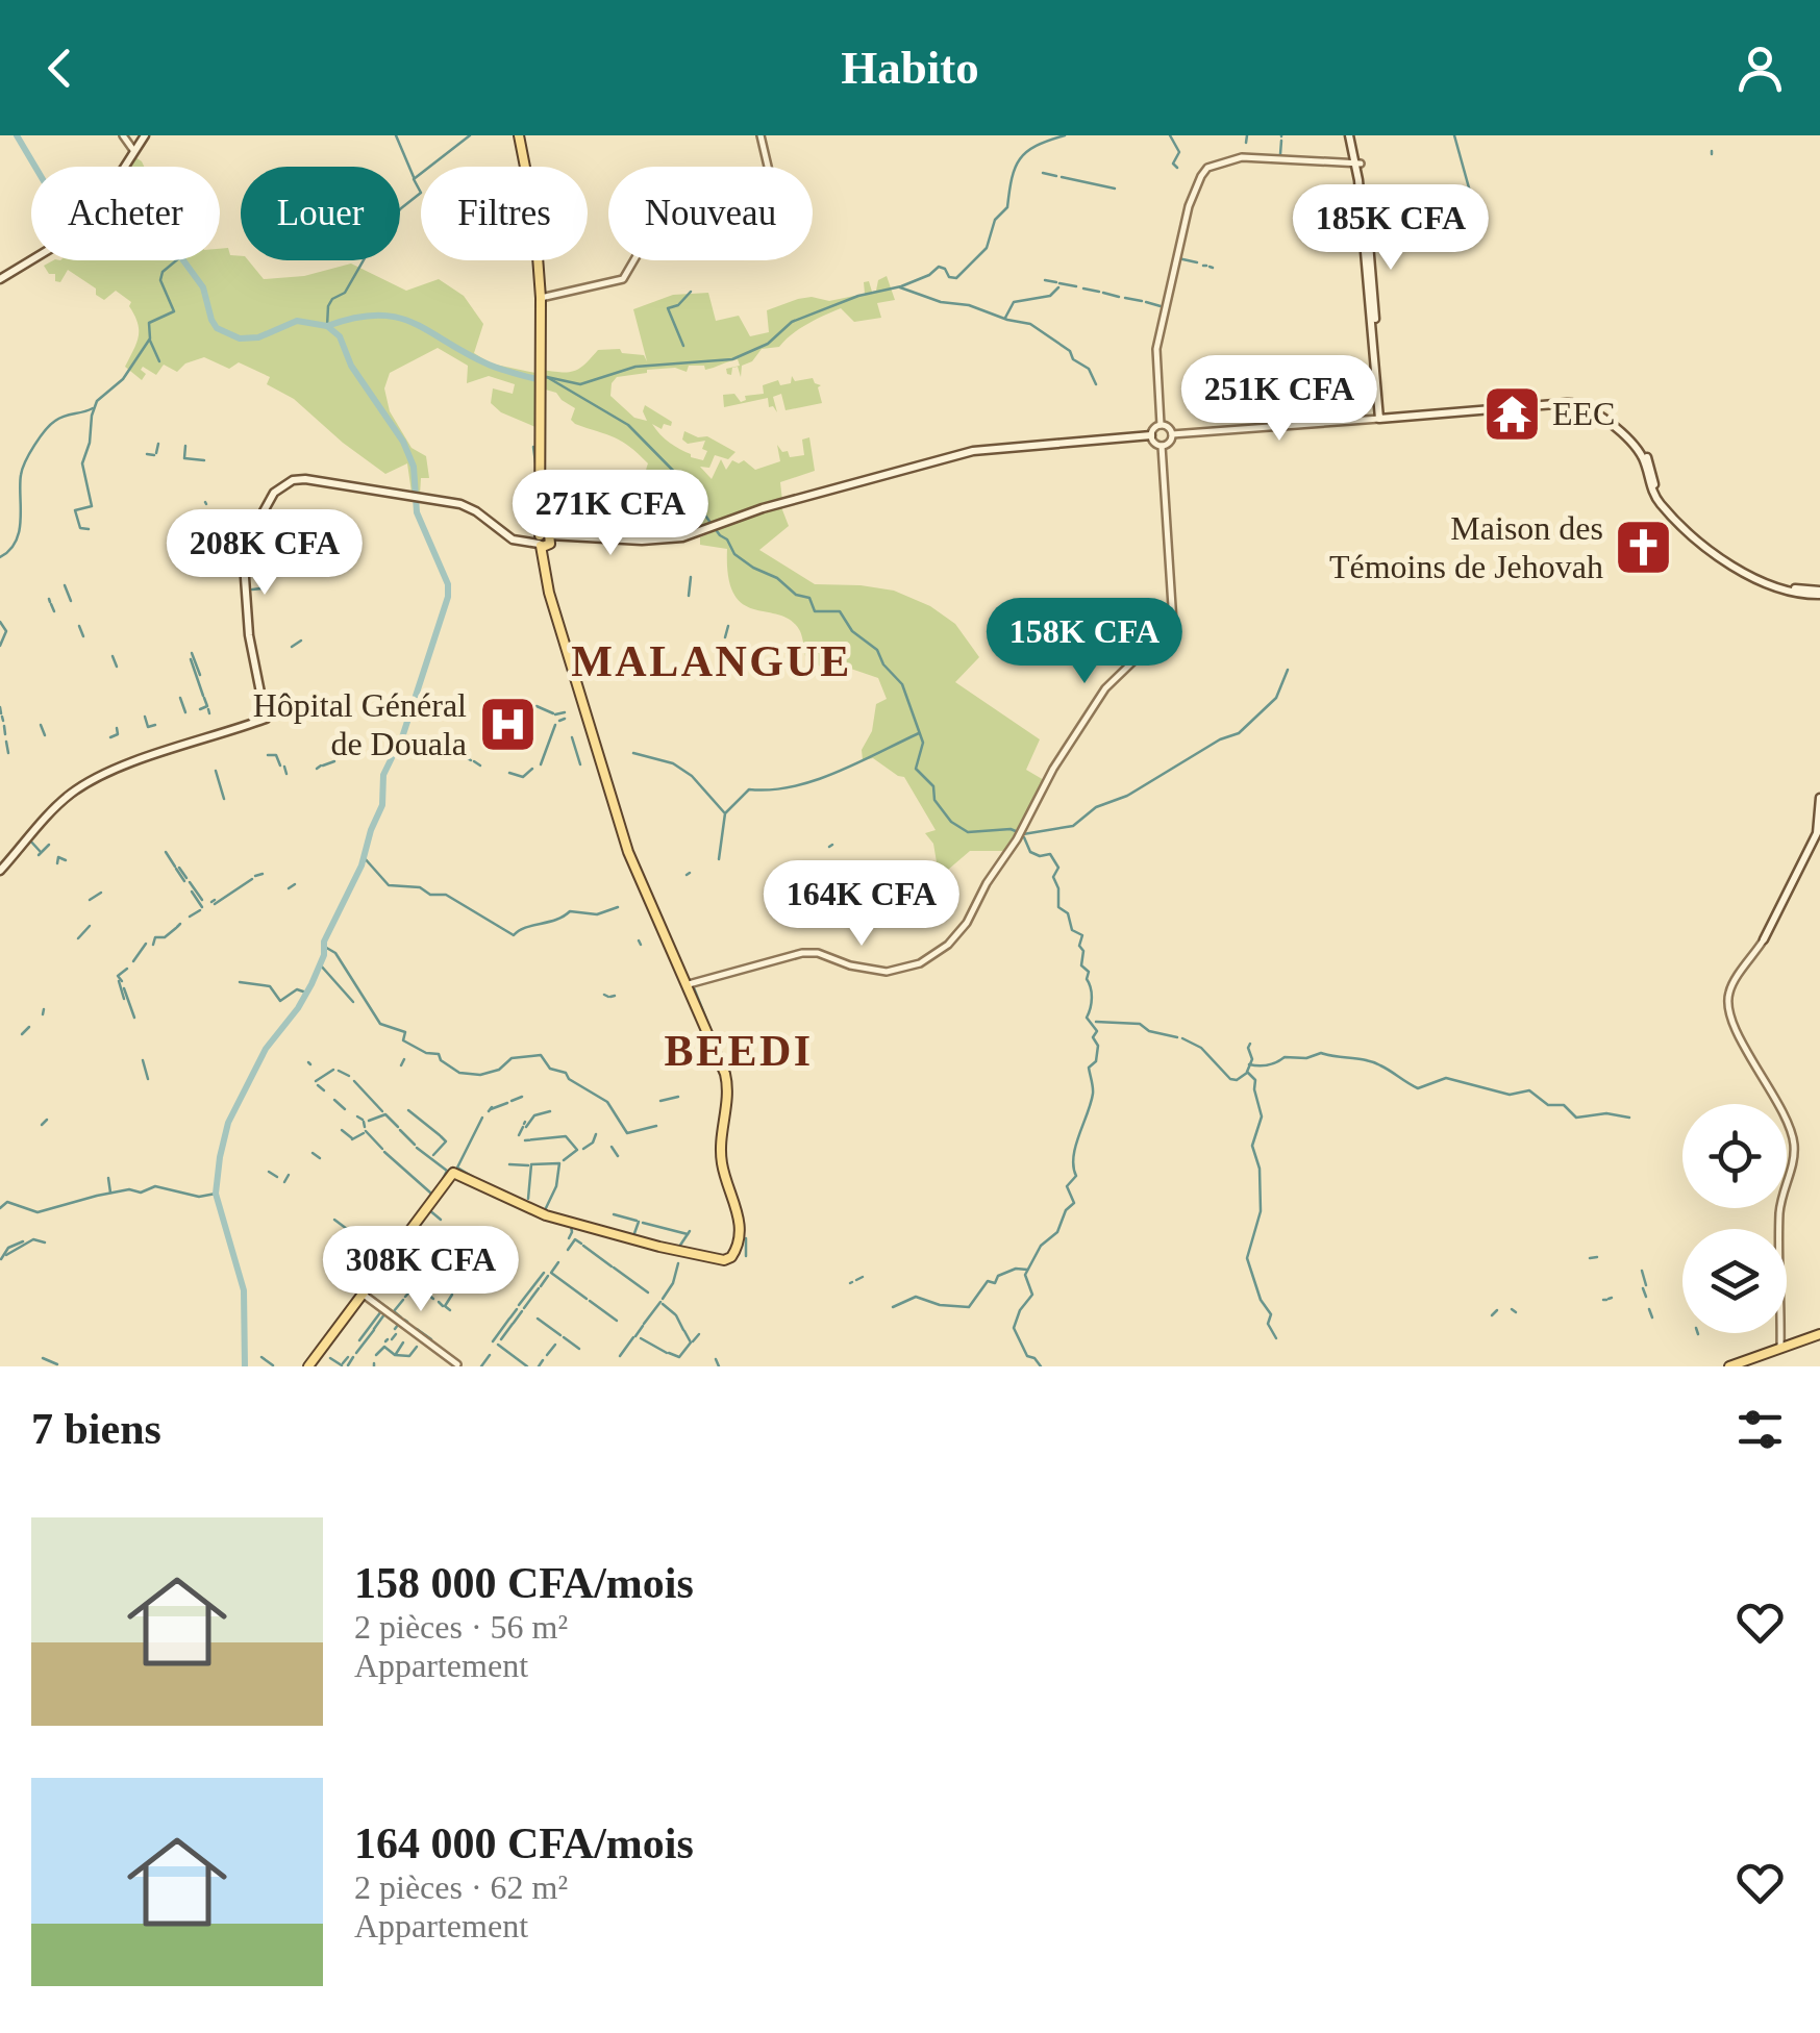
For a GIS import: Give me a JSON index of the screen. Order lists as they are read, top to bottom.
{
  "districts": ["MALANGUE", "BEEDI"],
  "places": {
    "temple": ["EEC"],
    "church": ["Maison des Témoins de Jehovah"],
    "hospital": ["Hôpital Général de Douala"]
  },
  "page": {
    "header": "Habito",
    "chip": [
      "Acheter",
      "Louer",
      "Filtres",
      "Nouveau"
    ],
    "price": [
      "185K CFA",
      "251K CFA",
      "271K CFA",
      "208K CFA",
      "158K CFA",
      "164K CFA",
      "308K CFA"
    ],
    "heading": "7 biens",
    "list": [
      {
        "name": "158 000 CFA/mois",
        "note": "2 pièces · 56 m² · Appartement"
      },
      {
        "name": "164 000 CFA/mois",
        "note": "2 pièces · 62 m² · Appartement"
      }
    ]
  }
}
